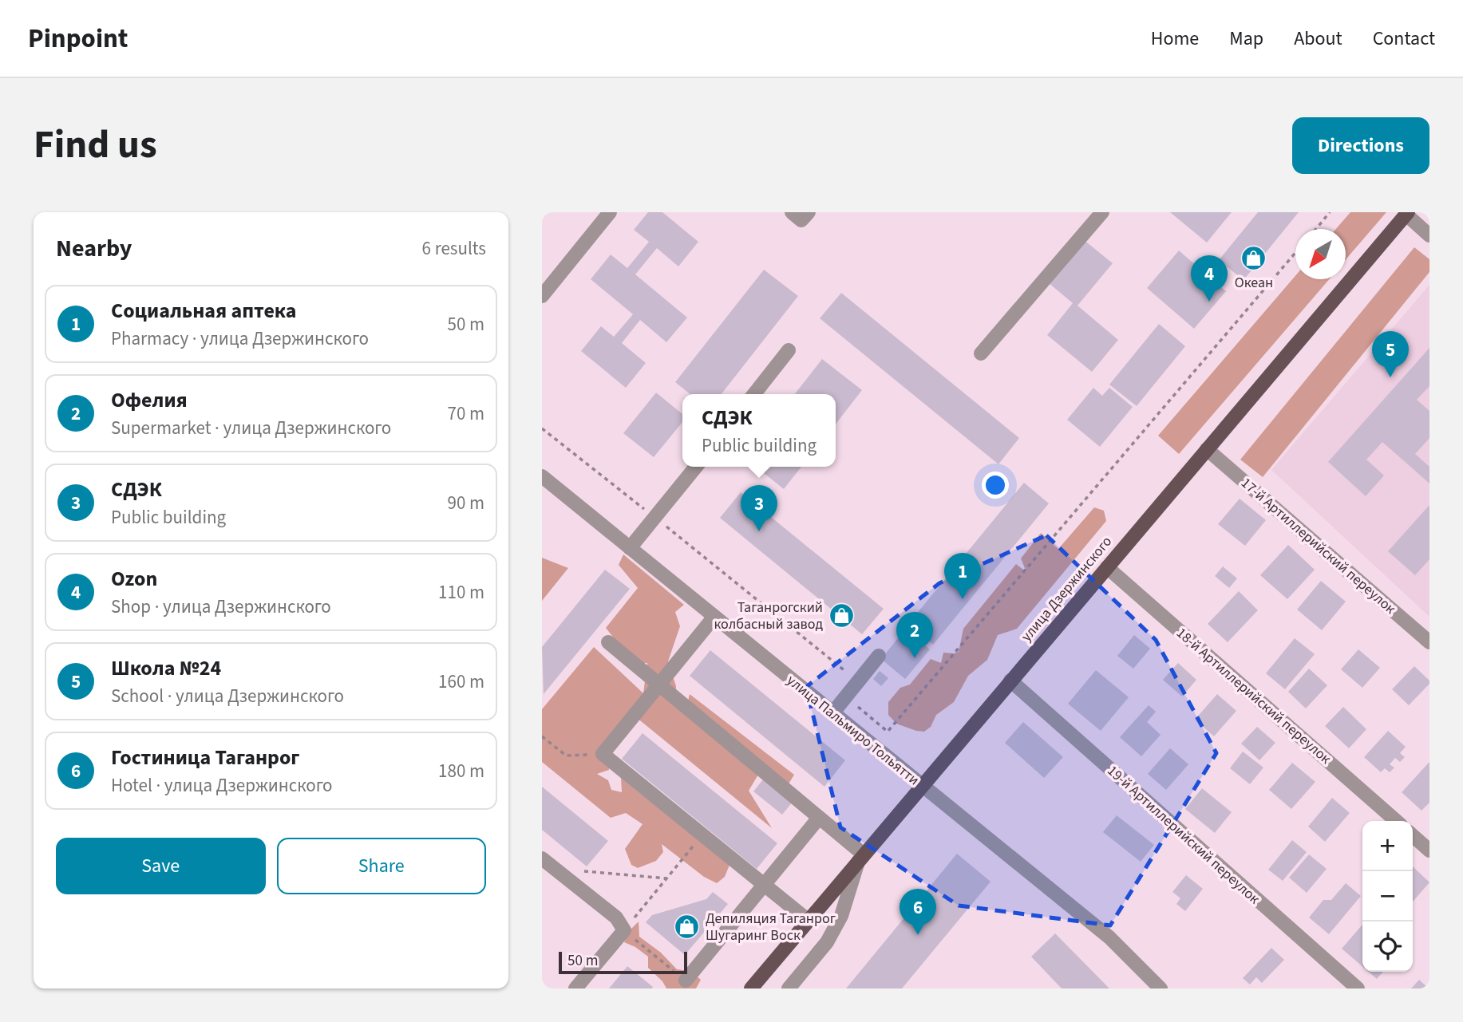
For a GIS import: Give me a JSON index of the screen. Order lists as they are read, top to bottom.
{
  "streets": {
    "main road": ["улица Дзержинского"],
    "street": [
      "17-й Артиллерийский переулок",
      "18-й Артиллерийский переулок",
      "улица Пальмиро Тольятти",
      "19-й Артиллерийский переулок"
    ]
  },
  "crossings": [
    ["17-й Артиллерийский переулок", "улица Дзержинского"],
    ["улица Дзержинского", "18-й Артиллерийский переулок"],
    ["улица Дзержинского", "улица Пальмиро Тольятти"],
    ["улица Дзержинского", "19-й Артиллерийский переулок"]
  ],
  "places": {
    "shop": ["Океан", "Таганрогский колбасный завод", "Депиляция Таганрог Шугаринг Воск"]
  },
  "scale_bar": "50 m",
  "north": "bottom left",
  "page": {
    "header": "Pinpoint",
    "nav": [
      "Home",
      "Map",
      "About",
      "Contact"
    ],
    "title": "Find us",
    "buttons": [
      "Directions",
      ["Save", "Share"]
    ],
    "heading": ["Nearby", "6 results"],
    "pins": [
      "4",
      "5",
      "3",
      "1",
      "2",
      "6"
    ],
    "list": [
      {
        "mark": "1",
        "name": "Социальная аптека",
        "note": "Pharmacy · улица Дзержинского",
        "value": "50 m"
      },
      {
        "mark": "2",
        "name": "Офелия",
        "note": "Supermarket · улица Дзержинского",
        "value": "70 m"
      },
      {
        "mark": "3",
        "name": "СДЭК",
        "note": "Public building",
        "value": "90 m"
      },
      {
        "mark": "4",
        "name": "Ozon",
        "note": "Shop · улица Дзержинского",
        "value": "110 m"
      },
      {
        "mark": "5",
        "name": "Школа №24",
        "note": "School · улица Дзержинского",
        "value": "160 m"
      },
      {
        "mark": "6",
        "name": "Гостиница Таганрог",
        "note": "Hotel · улица Дзержинского",
        "value": "180 m"
      }
    ],
    "popup": ["СДЭК", "Public building"],
    "map_buttons": ["+", "−"],
    "scale": "50 m"
  }
}
